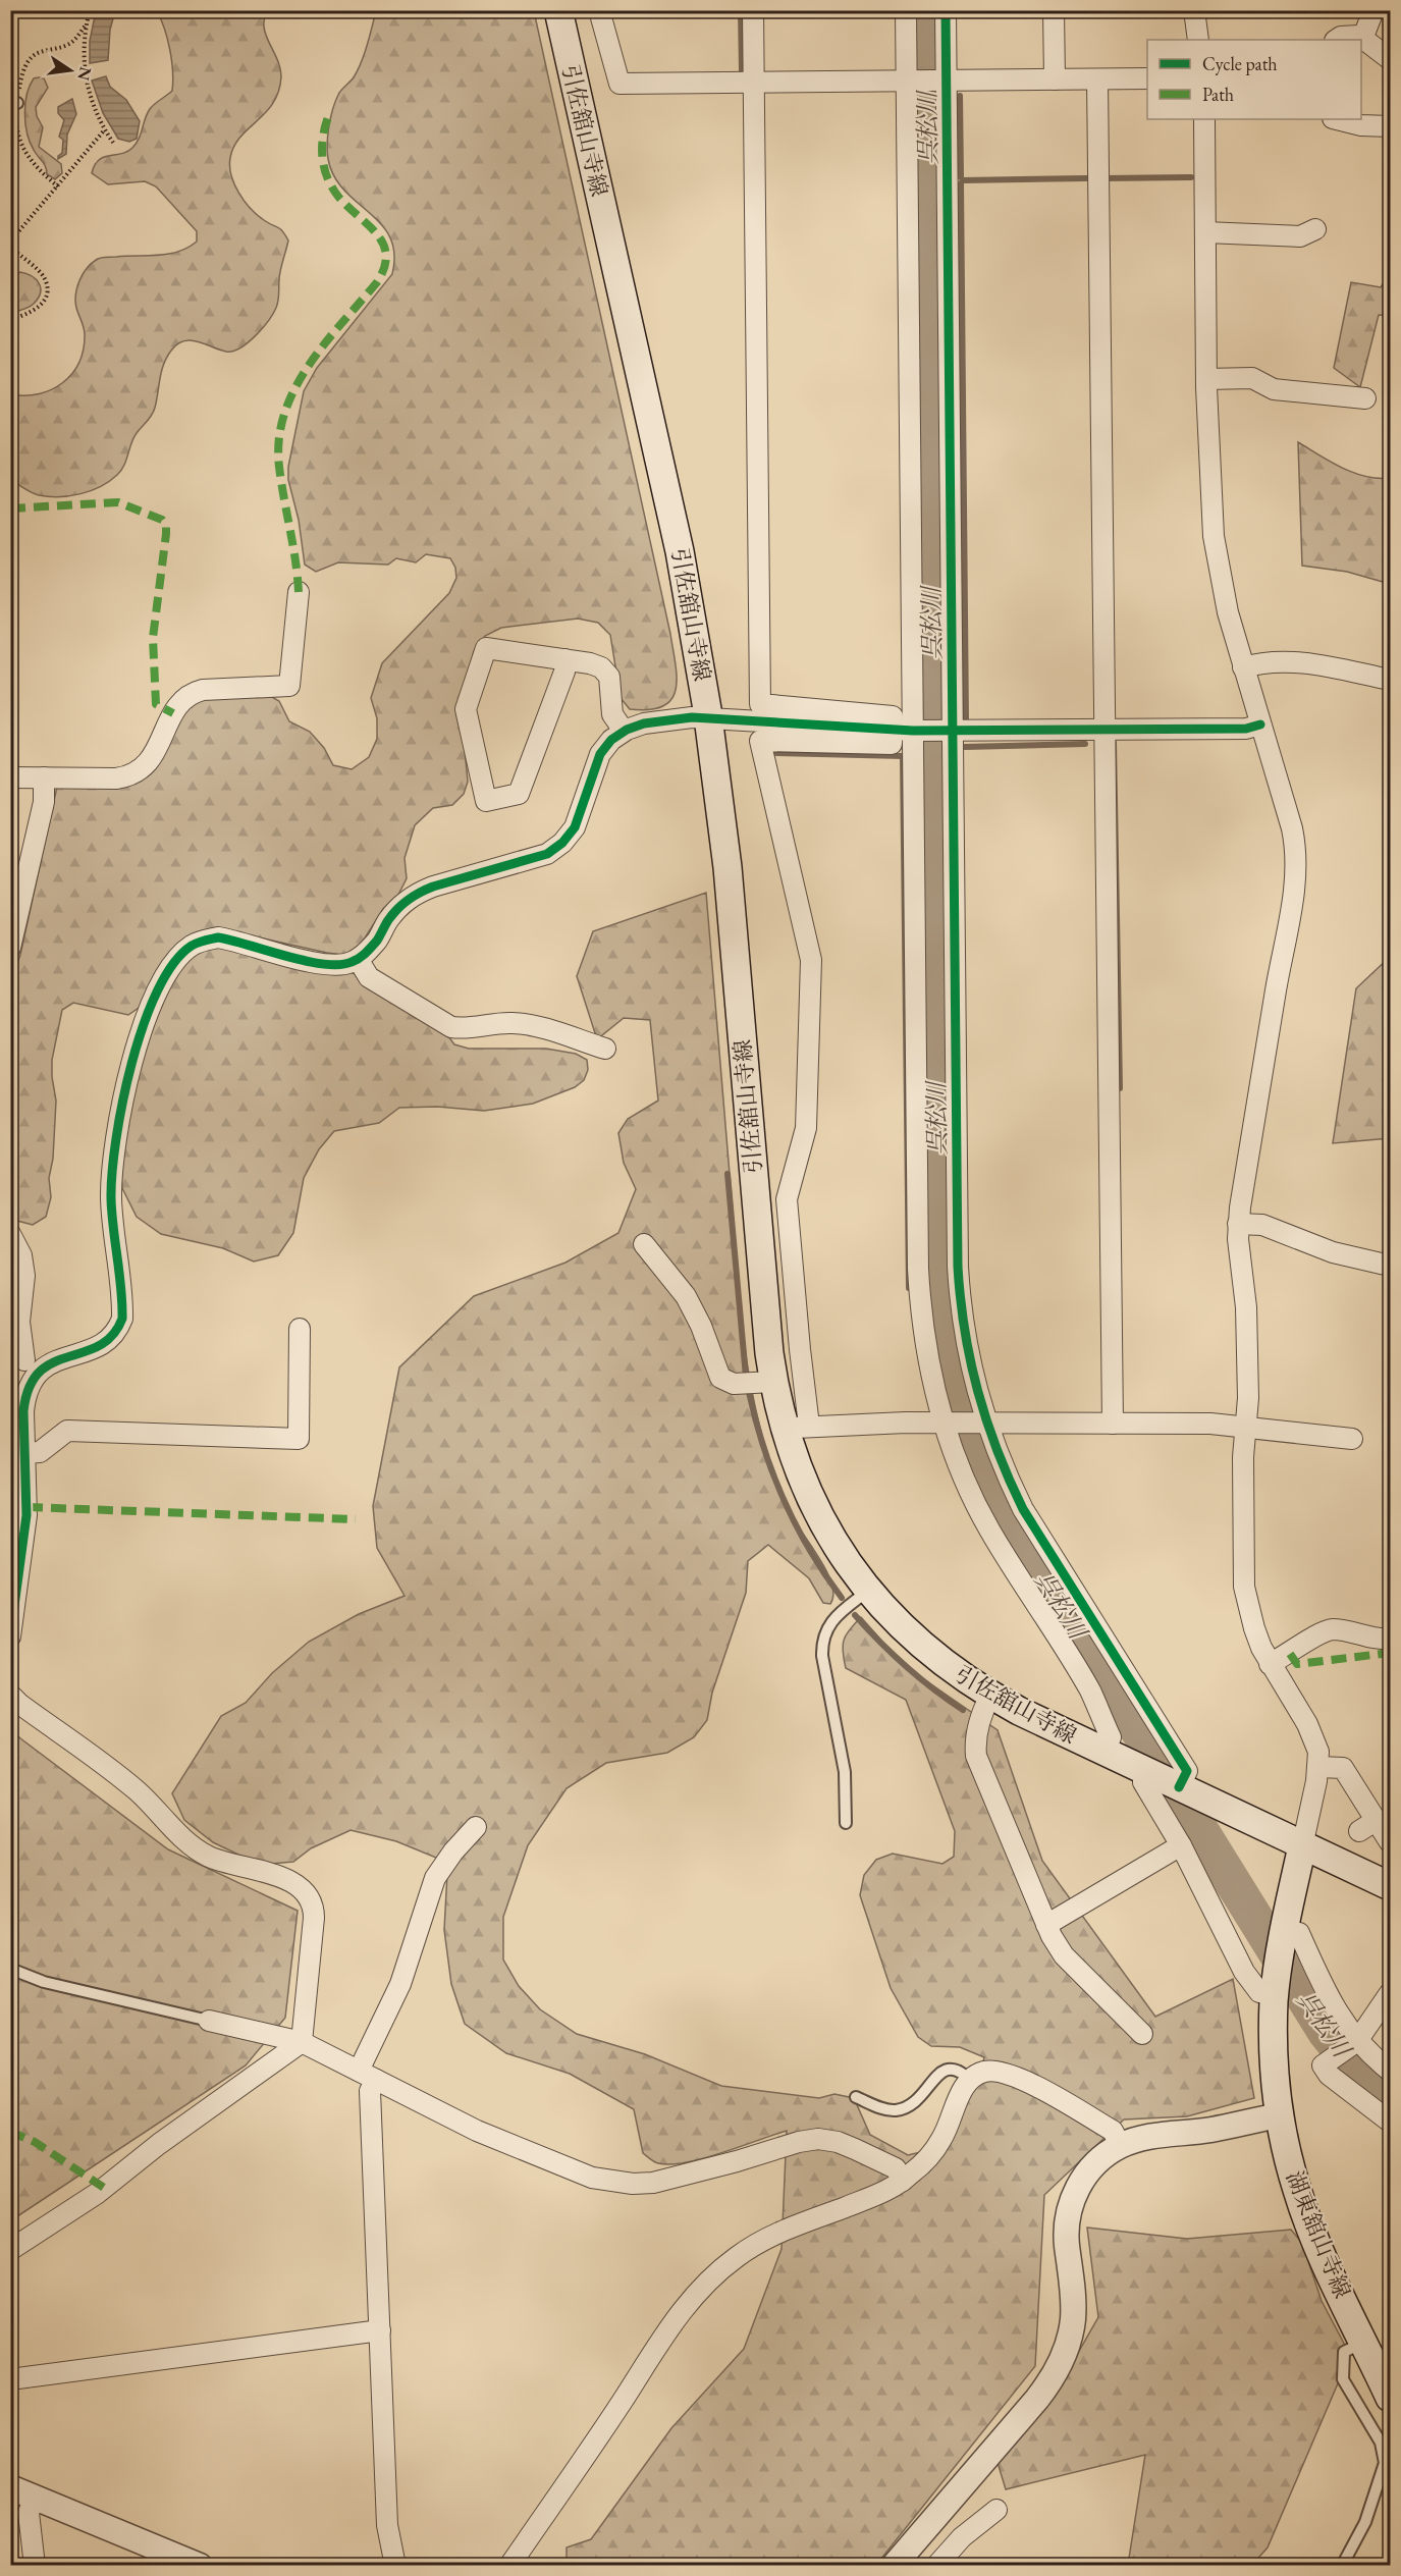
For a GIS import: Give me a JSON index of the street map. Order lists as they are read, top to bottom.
{
  "streets": {
    "main road": ["引佐舘山寺線", "湖東舘山寺線"]
  },
  "crossings": [
    ["引佐舘山寺線", "湖東舘山寺線"]
  ],
  "water": ["呉松川"],
  "legend": ["Cycle path", "Path"],
  "north": "right"
}
